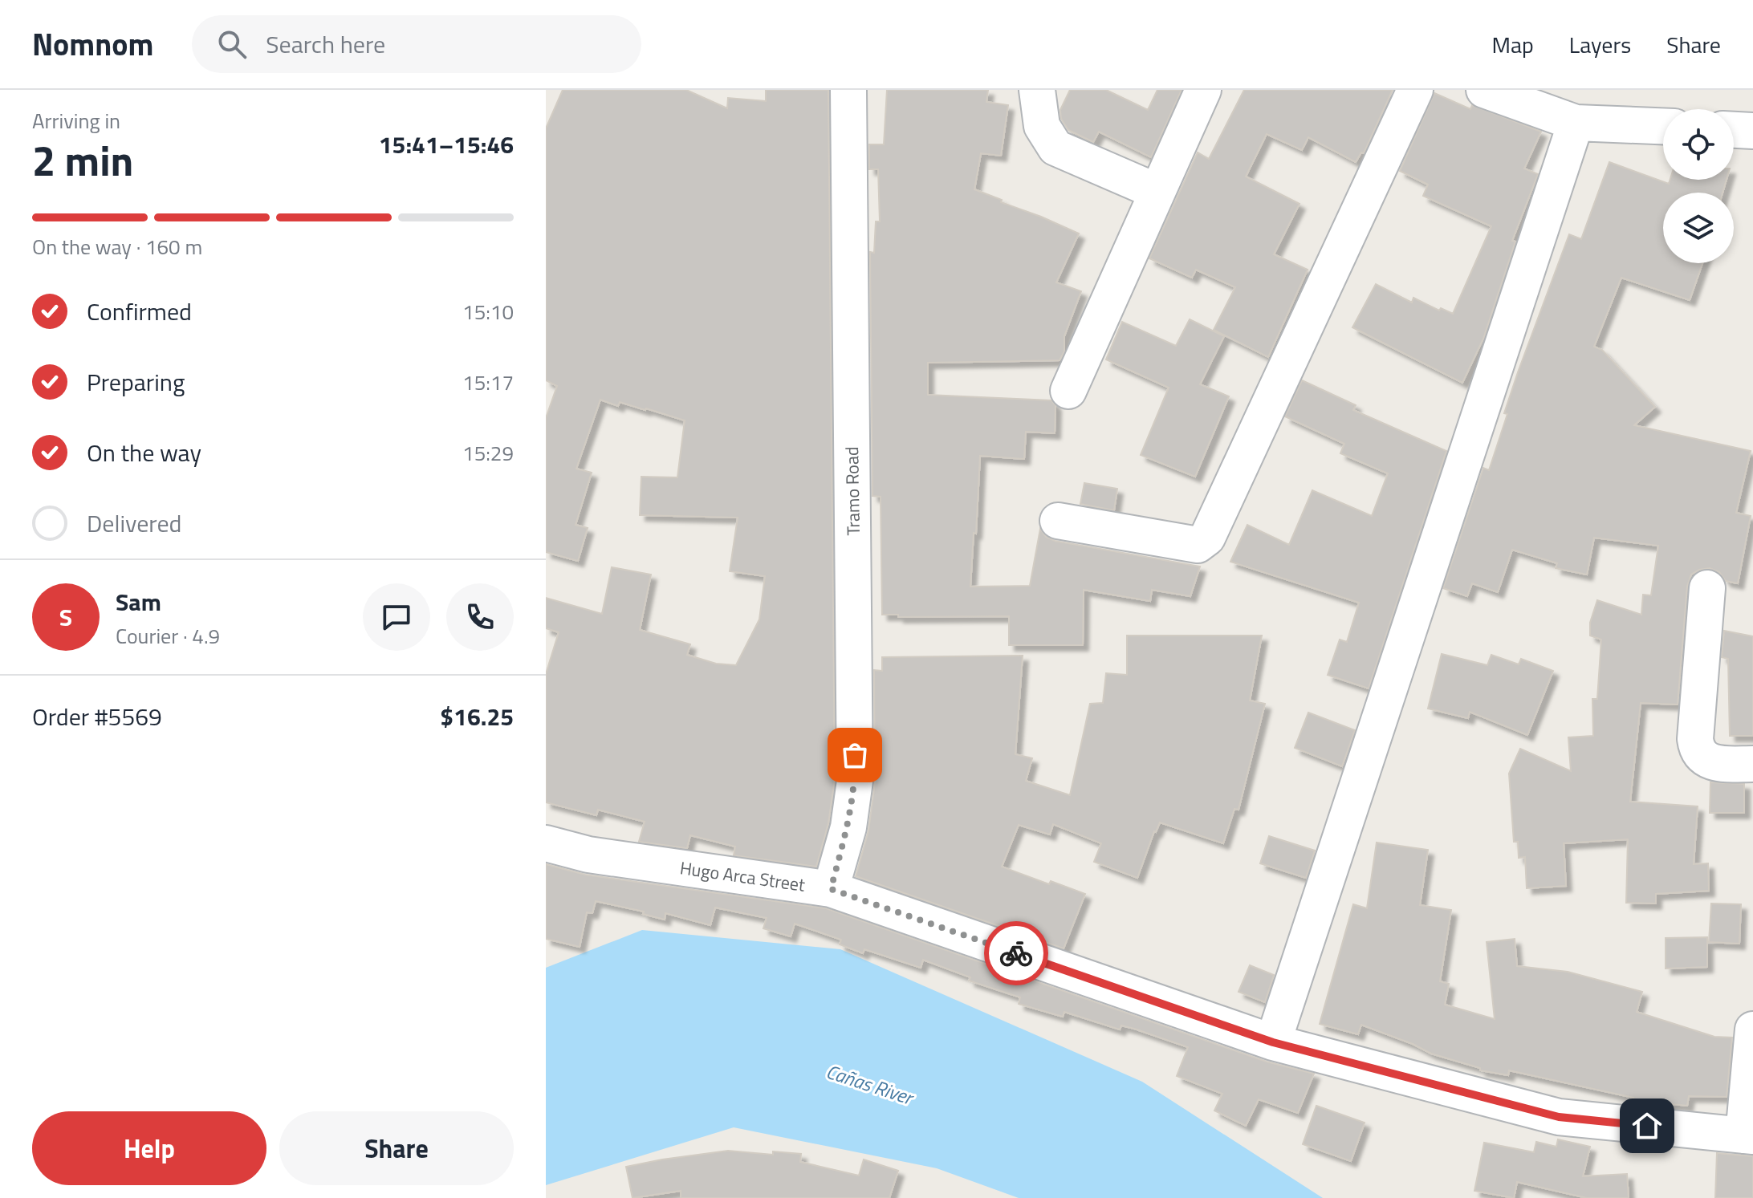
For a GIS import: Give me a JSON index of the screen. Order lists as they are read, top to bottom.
{
  "streets": {
    "street": ["Tramo Road", "Hugo Arca Street"]
  },
  "crossings": [
    ["Tramo Road", "Hugo Arca Street"]
  ],
  "water": ["Cañas River"],
  "page": {
    "header": "Nomnom",
    "search": "Search here",
    "nav": ["Map", "Layers", "Share"],
    "heading": ["2 min", "Arriving in", "15:41–15:46"],
    "panel": [
      "Sam",
      "Courier · 4.9",
      "Order #5569",
      "$16.25"
    ],
    "bar": "On the way · 160 m",
    "list": [
      ["Confirmed", "15:10"],
      ["Preparing", "15:17"],
      ["On the way", "15:29"],
      "Delivered"
    ],
    "round": "S",
    "buttons": ["Help", "Share"]
  }
}
